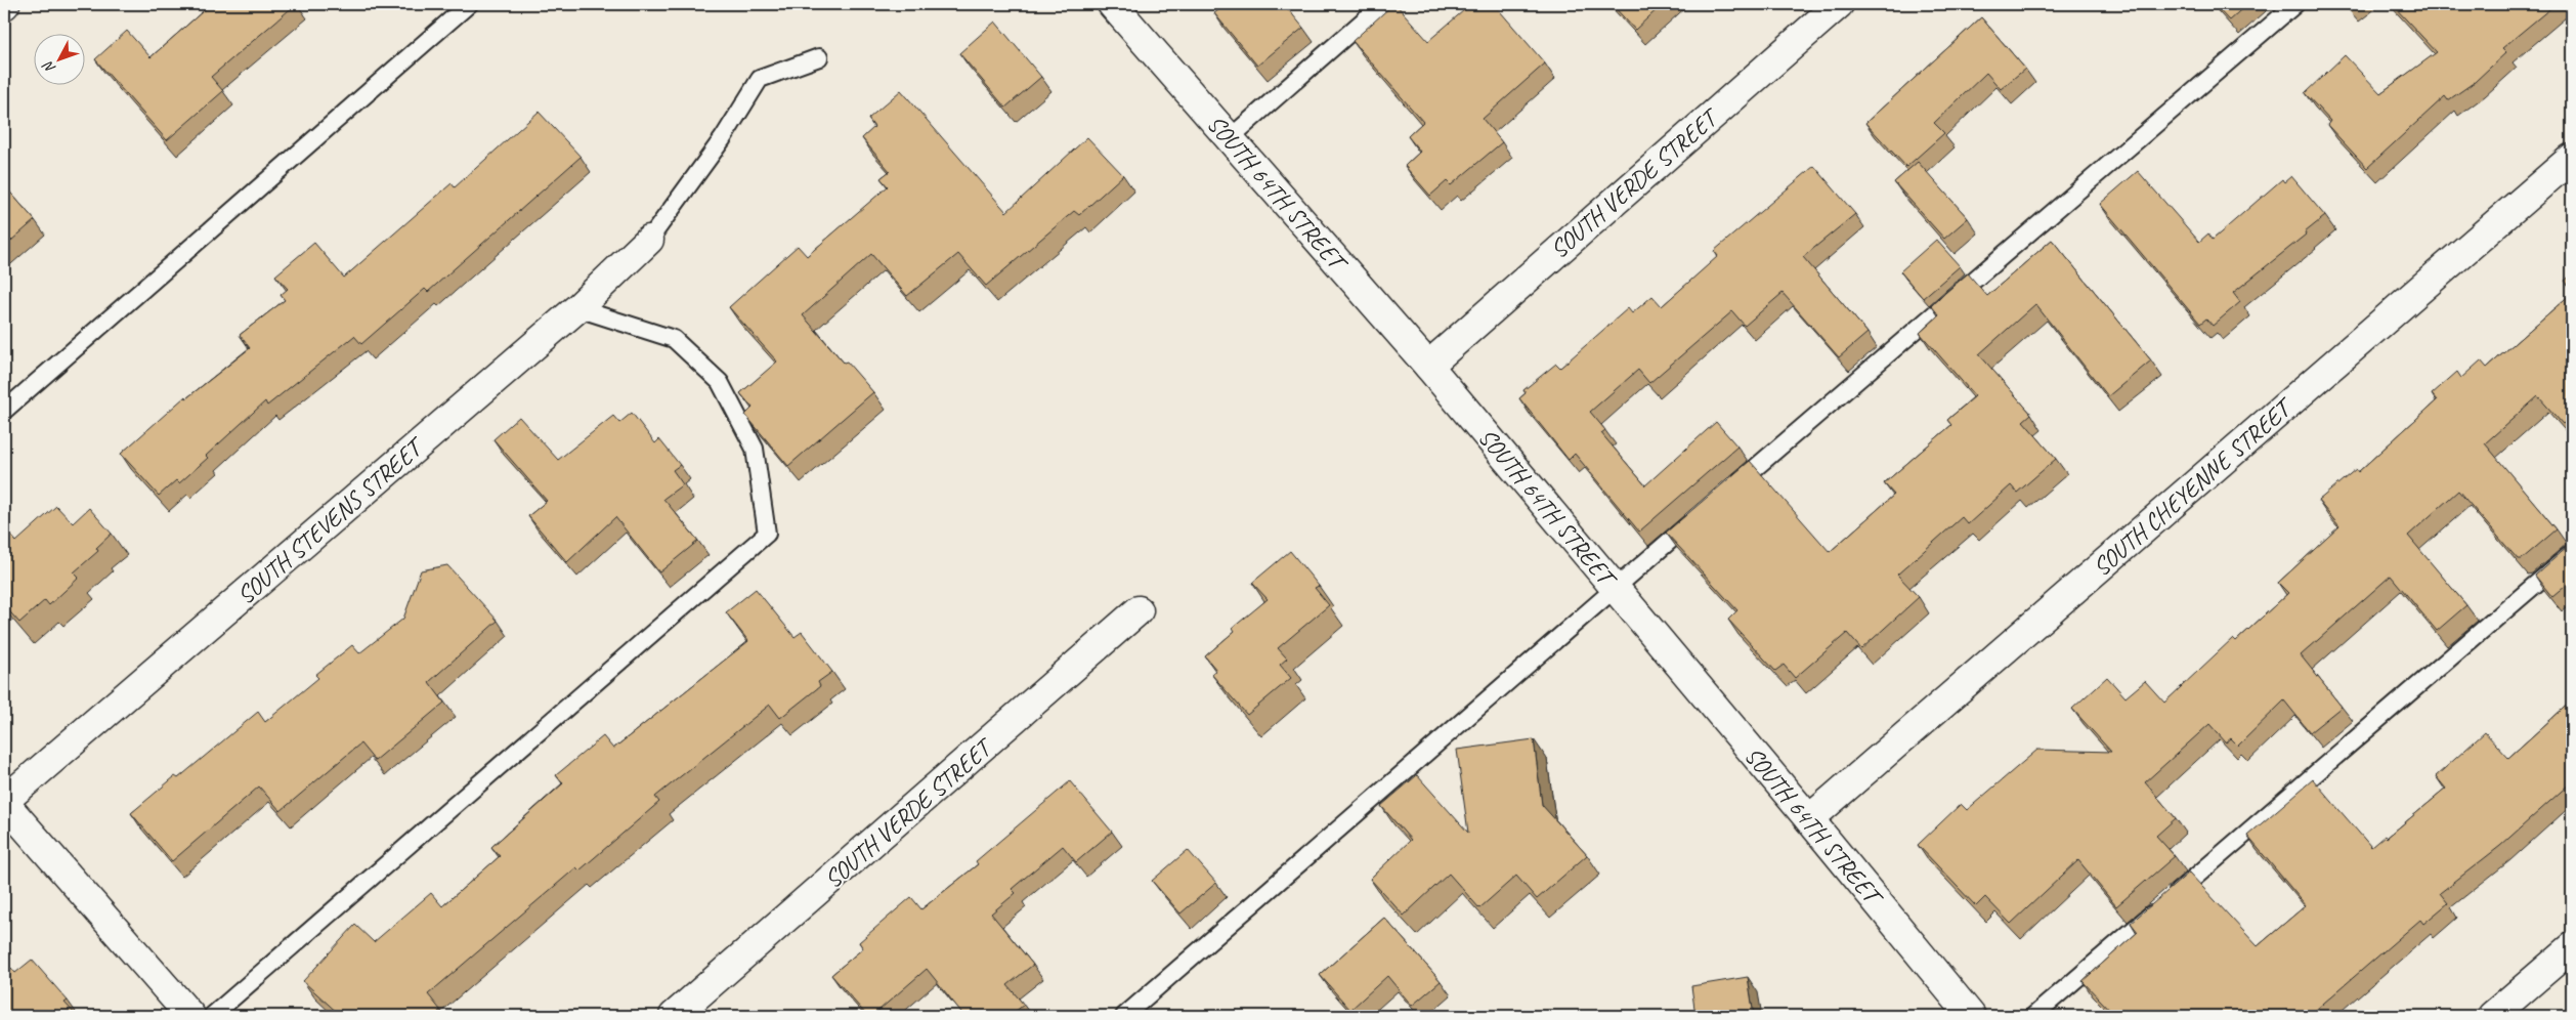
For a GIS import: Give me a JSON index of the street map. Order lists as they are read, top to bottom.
{
  "streets": {
    "street": [
      "SOUTH VERDE STREET",
      "SOUTH 64TH STREET",
      "SOUTH CHEYENNE STREET",
      "SOUTH STEVENS STREET"
    ]
  },
  "crossings": [
    ["SOUTH VERDE STREET", "SOUTH 64TH STREET"],
    ["SOUTH 64TH STREET", "SOUTH CHEYENNE STREET"]
  ],
  "north": "bottom left"
}
